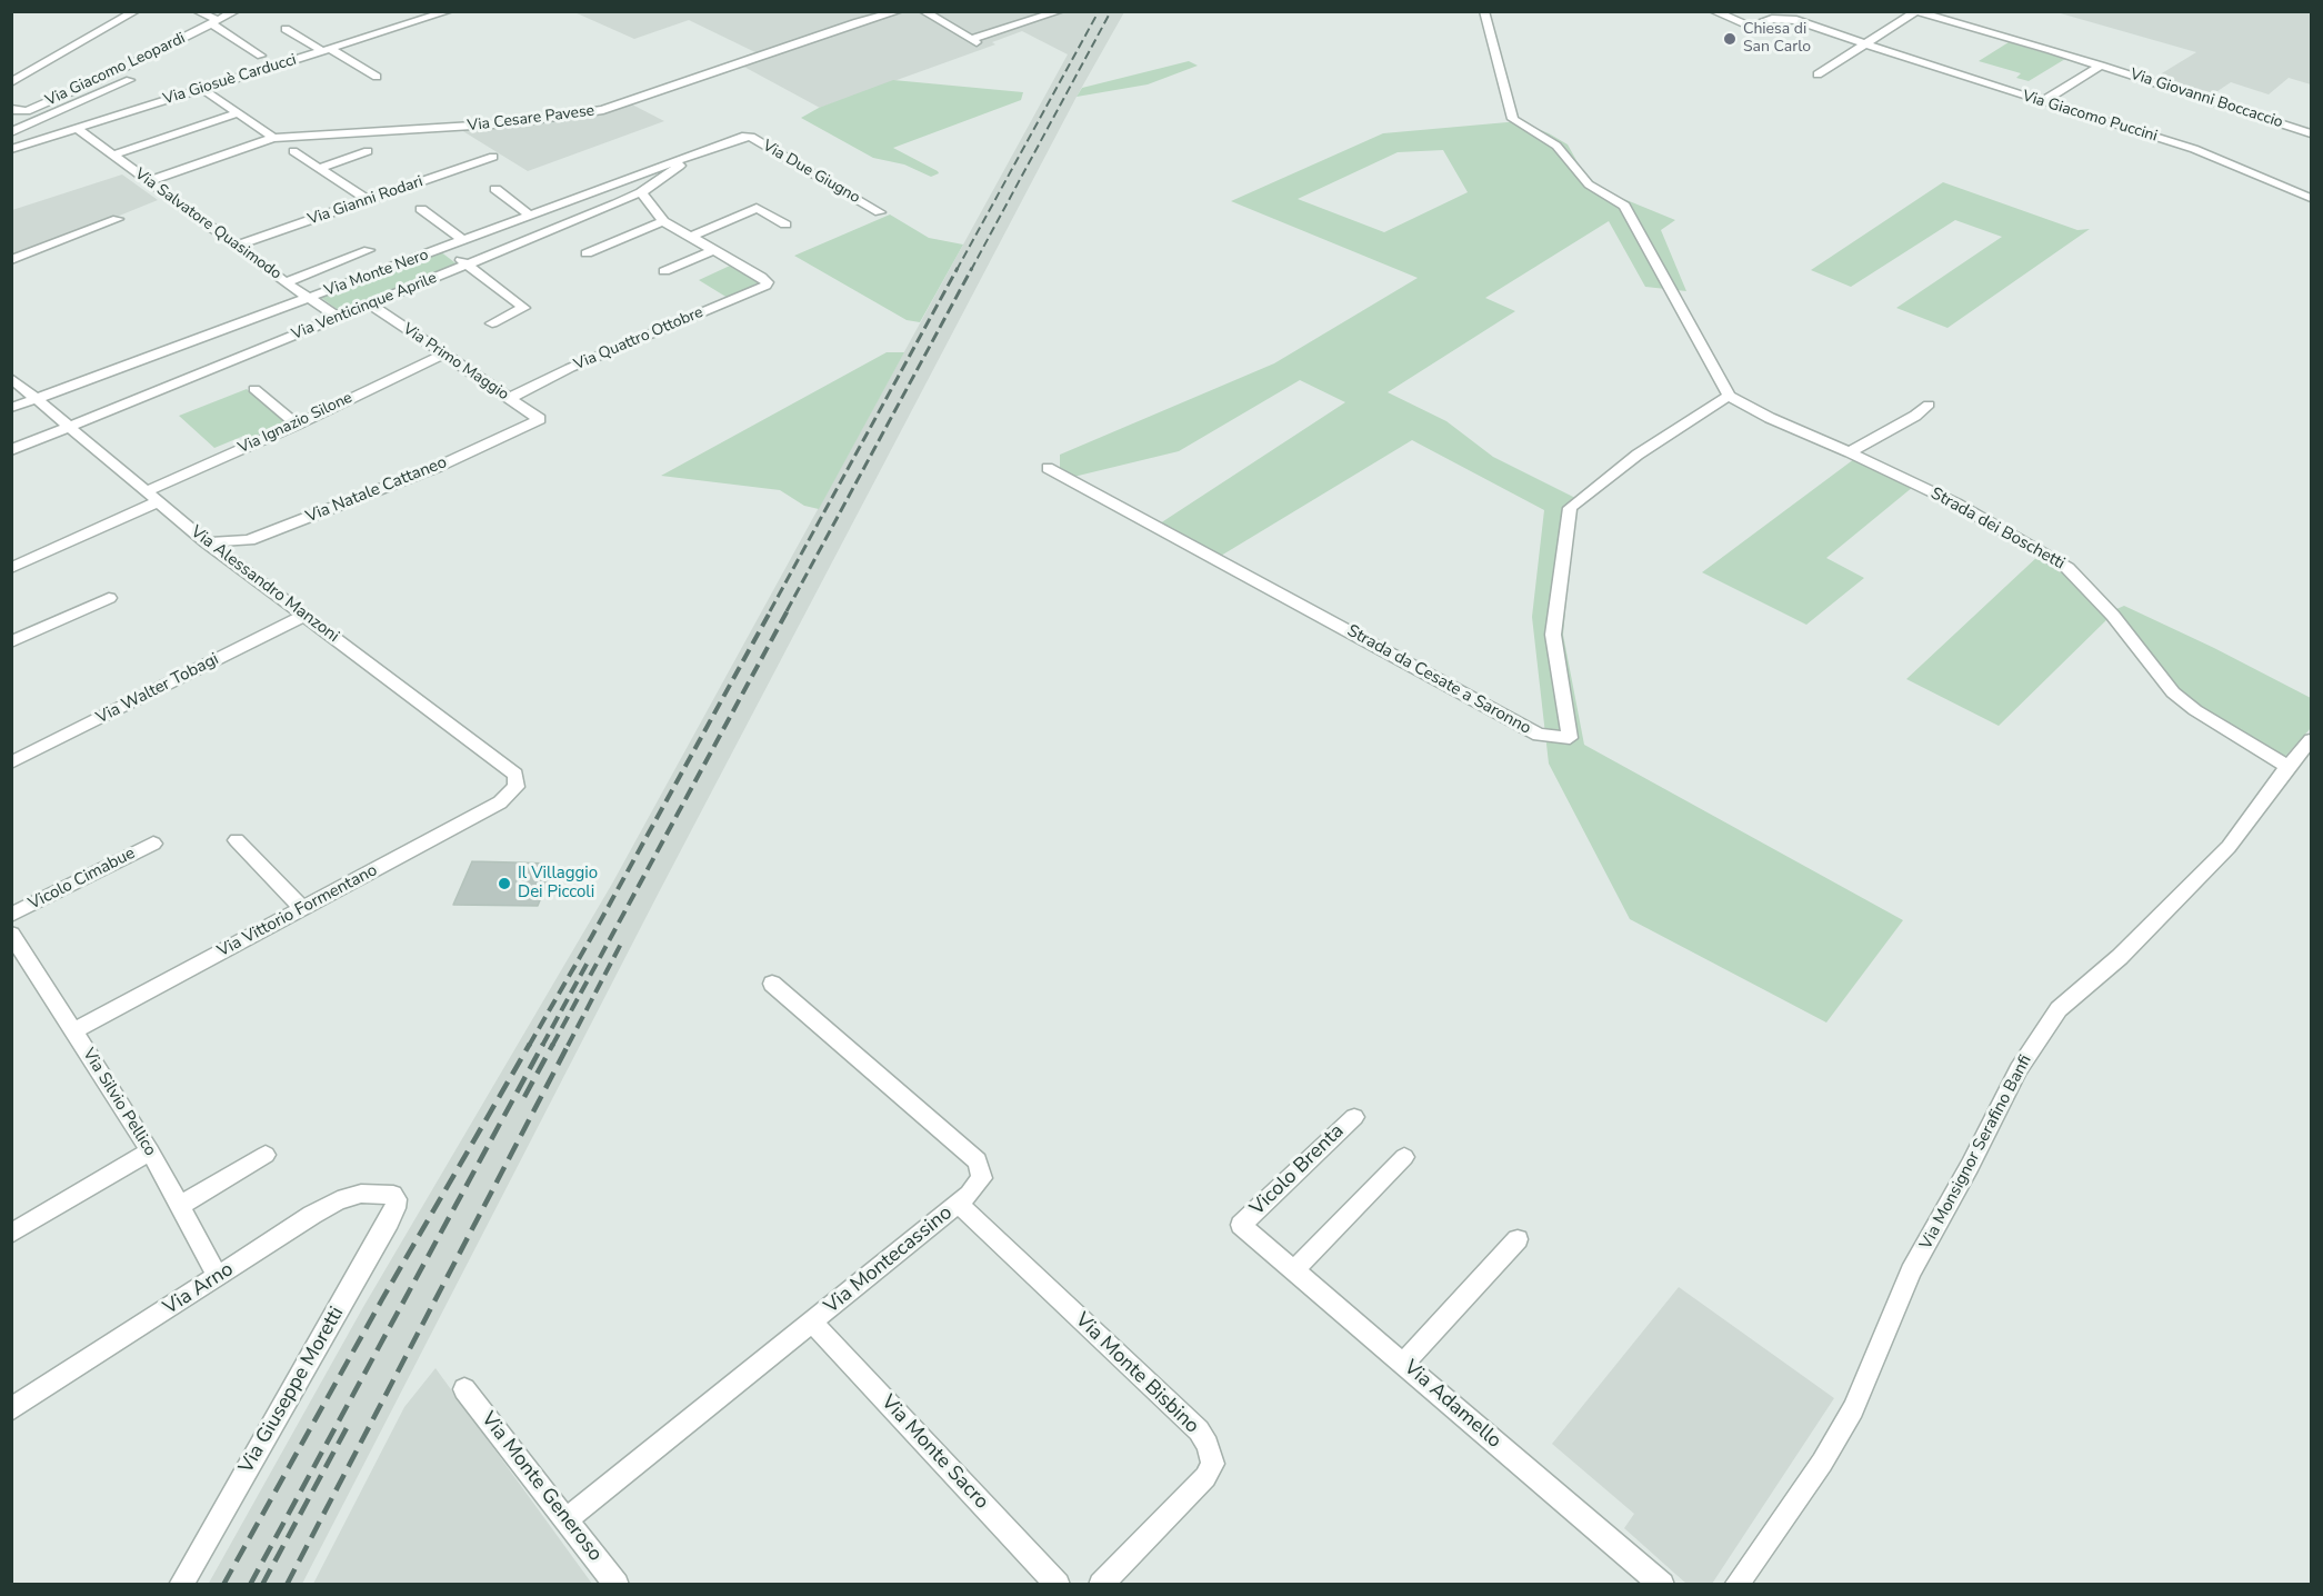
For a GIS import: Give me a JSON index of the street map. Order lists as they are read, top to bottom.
{
  "streets": {
    "street": [
      "Via Giacomo Leopardi",
      "Via Giosuè Carducci",
      "Via Giovanni Boccaccio",
      "Via Giacomo Puccini",
      "Via Cesare Pavese",
      "Via Due Giugno",
      "Via Gianni Rodari",
      "Via Salvatore Quasimodo",
      "Via Monte Nero",
      "Via Venticinque Aprile",
      "Via Quattro Ottobre",
      "Via Primo Maggio",
      "Via Ignazio Silone",
      "Via Natale Cattaneo",
      "Strada dei Boschetti",
      "Via Alessandro Manzoni",
      "Strada da Cesate a Saronno",
      "Via Walter Tobagi",
      "Vicolo Cimabue",
      "Via Vittorio Formentano",
      "Via Silvio Pellico",
      "Via Monsignor Serafino Banfi",
      "Vicolo Brenta",
      "Via Montecassino",
      "Via Arno",
      "Via Monte Bisbino",
      "Via Giuseppe Moretti",
      "Via Adamello",
      "Via Monte Sacro",
      "Via Monte Generoso"
    ]
  },
  "crossings": [
    ["Via Giosuè Carducci", "Via Salvatore Quasimodo"],
    ["Via Cesare Pavese", "Via Salvatore Quasimodo"],
    ["Via Due Giugno", "Via Monte Nero"],
    ["Via Gianni Rodari", "Via Salvatore Quasimodo"],
    ["Via Salvatore Quasimodo", "Via Monte Nero"],
    ["Via Salvatore Quasimodo", "Via Venticinque Aprile"],
    ["Via Monte Nero", "Via Venticinque Aprile"],
    ["Via Monte Nero", "Via Alessandro Manzoni"],
    ["Via Venticinque Aprile", "Via Primo Maggio"],
    ["Via Venticinque Aprile", "Via Alessandro Manzoni"],
    ["Via Quattro Ottobre", "Via Primo Maggio"],
    ["Via Primo Maggio", "Via Ignazio Silone"],
    ["Via Primo Maggio", "Via Natale Cattaneo"],
    ["Via Ignazio Silone", "Via Alessandro Manzoni"],
    ["Via Natale Cattaneo", "Via Alessandro Manzoni"],
    ["Strada dei Boschetti", "Strada da Cesate a Saronno"],
    ["Strada dei Boschetti", "Via Monsignor Serafino Banfi"],
    ["Via Alessandro Manzoni", "Via Walter Tobagi"],
    ["Via Alessandro Manzoni", "Via Vittorio Formentano"],
    ["Via Vittorio Formentano", "Via Silvio Pellico"],
    ["Via Silvio Pellico", "Via Arno"],
    ["Vicolo Brenta", "Via Adamello"],
    ["Via Montecassino", "Via Monte Bisbino"],
    ["Via Montecassino", "Via Monte Sacro"],
    ["Via Montecassino", "Via Monte Generoso"],
    ["Via Arno", "Via Giuseppe Moretti"]
  ],
  "places": ["Chiesa di San Carlo", "Il Villaggio Dei Piccoli"]
}
